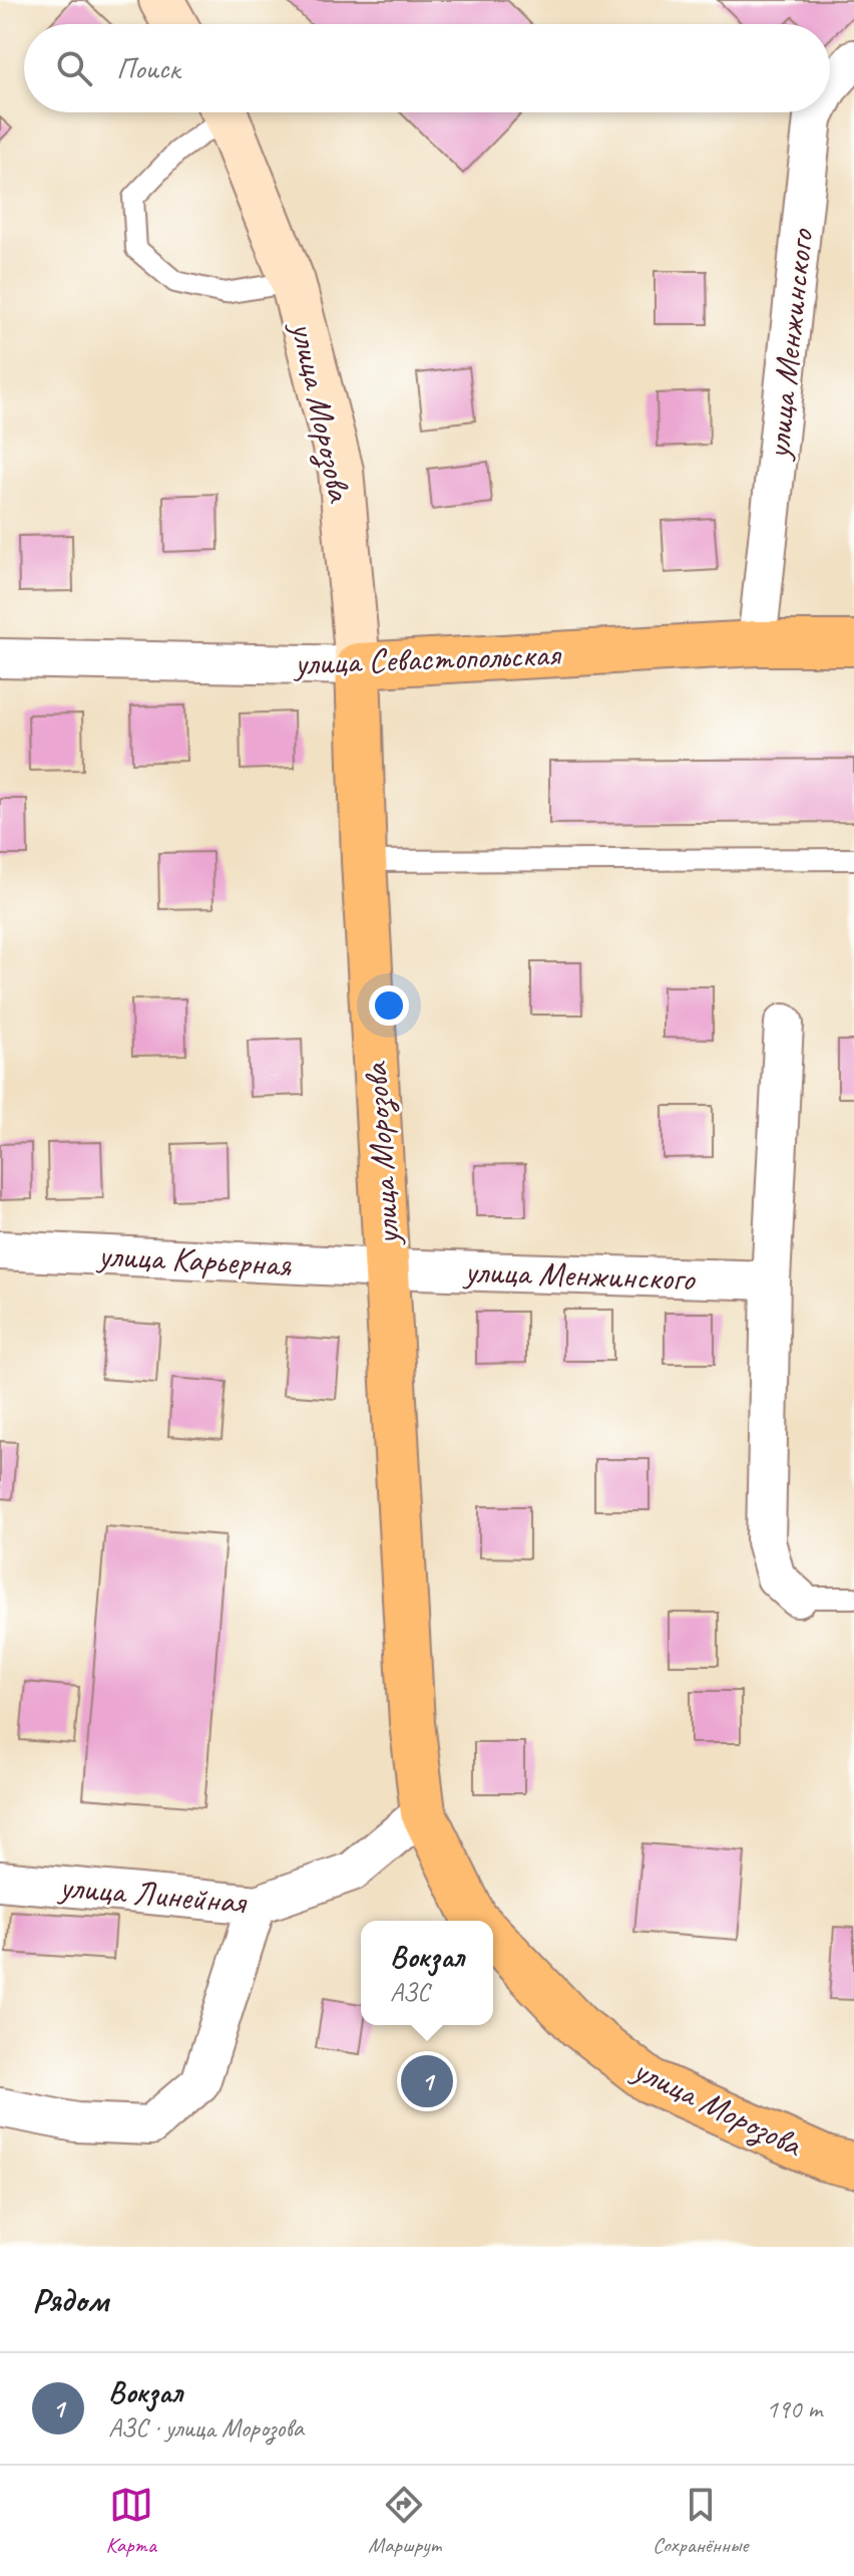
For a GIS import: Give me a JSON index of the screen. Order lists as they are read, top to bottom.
{
  "streets": {
    "main road": ["улица Морозова", "улица Севастопольская"],
    "street": ["улица Менжинского", "улица Карьерная", "улица Линейная"]
  },
  "crossings": [
    ["улица Менжинского", "улица Морозова"],
    ["улица Менжинского", "улица Севастопольская"],
    ["улица Менжинского", "улица Карьерная"],
    ["улица Морозова", "улица Севастопольская"],
    ["улица Морозова", "улица Карьерная"],
    ["улица Морозова", "улица Линейная"]
  ],
  "page": {
    "search": "Поиск",
    "popup": ["Вокзал", "АЗС"],
    "pins": "1",
    "heading": "Рядом",
    "list": [
      {
        "mark": "1",
        "name": "Вокзал",
        "note": "АЗС · улица Морозова",
        "value": "190 m"
      }
    ],
    "nav": ["Карта", "Маршрут", "Сохранённые"]
  }
}
